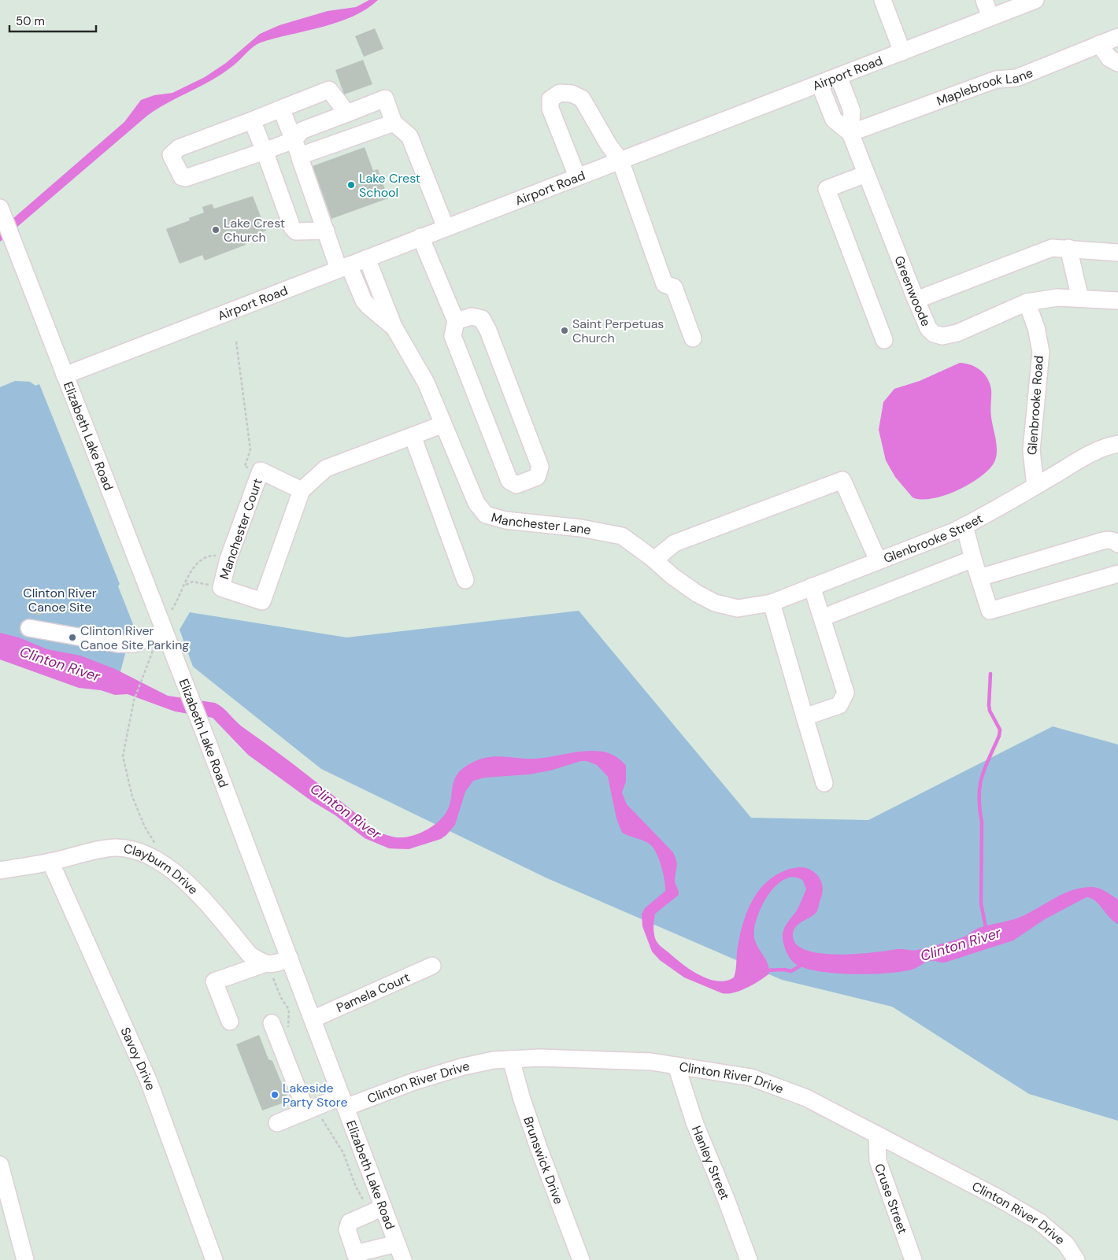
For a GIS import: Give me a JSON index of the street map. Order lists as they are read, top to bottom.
{
  "streets": {
    "street": [
      "Airport Road",
      "Maplebrook Lane",
      "Greenwoode",
      "Glenbrooke Road",
      "Elizabeth Lake Road",
      "Manchester Lane",
      "Manchester Court",
      "Glenbrooke Street",
      "Clayburn Drive",
      "Pamela Court",
      "Savoy Drive",
      "Clinton River Drive",
      "Brunswick Drive",
      "Hanley Street",
      "Cruse Street"
    ]
  },
  "crossings": [
    ["Airport Road", "Greenwoode"],
    ["Airport Road", "Elizabeth Lake Road"],
    ["Airport Road", "Manchester Lane"],
    ["Maplebrook Lane", "Greenwoode"],
    ["Greenwoode", "Glenbrooke Road"],
    ["Glenbrooke Road", "Glenbrooke Street"],
    ["Elizabeth Lake Road", "Pamela Court"],
    ["Elizabeth Lake Road", "Clinton River Drive"],
    ["Manchester Lane", "Manchester Court"],
    ["Manchester Lane", "Glenbrooke Street"],
    ["Clayburn Drive", "Savoy Drive"],
    ["Clinton River Drive", "Brunswick Drive"],
    ["Clinton River Drive", "Hanley Street"],
    ["Clinton River Drive", "Cruse Street"]
  ],
  "water": ["Clinton River"],
  "parks": ["Clinton River Canoe Site"],
  "places": [
    "Lake Crest School",
    "Lake Crest Church",
    "Saint Perpetuas Church",
    "Clinton River Canoe Site Parking",
    "Lakeside Party Store"
  ],
  "scale_bar": "50 m"
}
